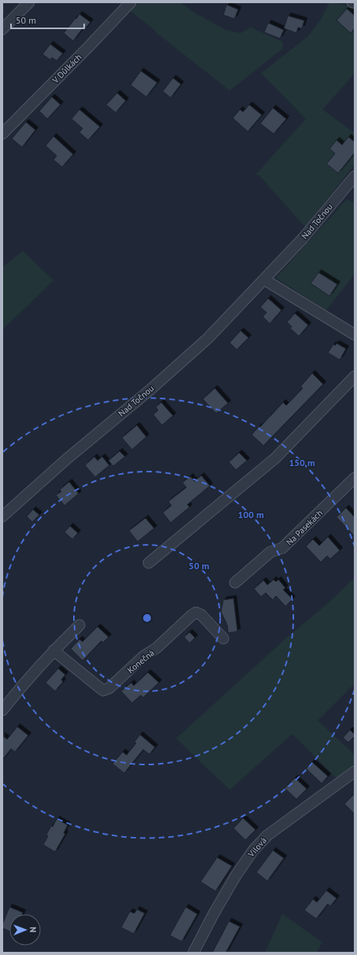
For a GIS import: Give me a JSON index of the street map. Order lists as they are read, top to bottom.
{
  "streets": {
    "street": [
      "V Důlkách",
      "Nad Točnou",
      "Na Pasekách",
      "Konečná",
      "Vilová"
    ]
  },
  "scale_bar": "50 m",
  "north": "right",
  "rings": ["150 m", "100 m", "50 m"]
}
